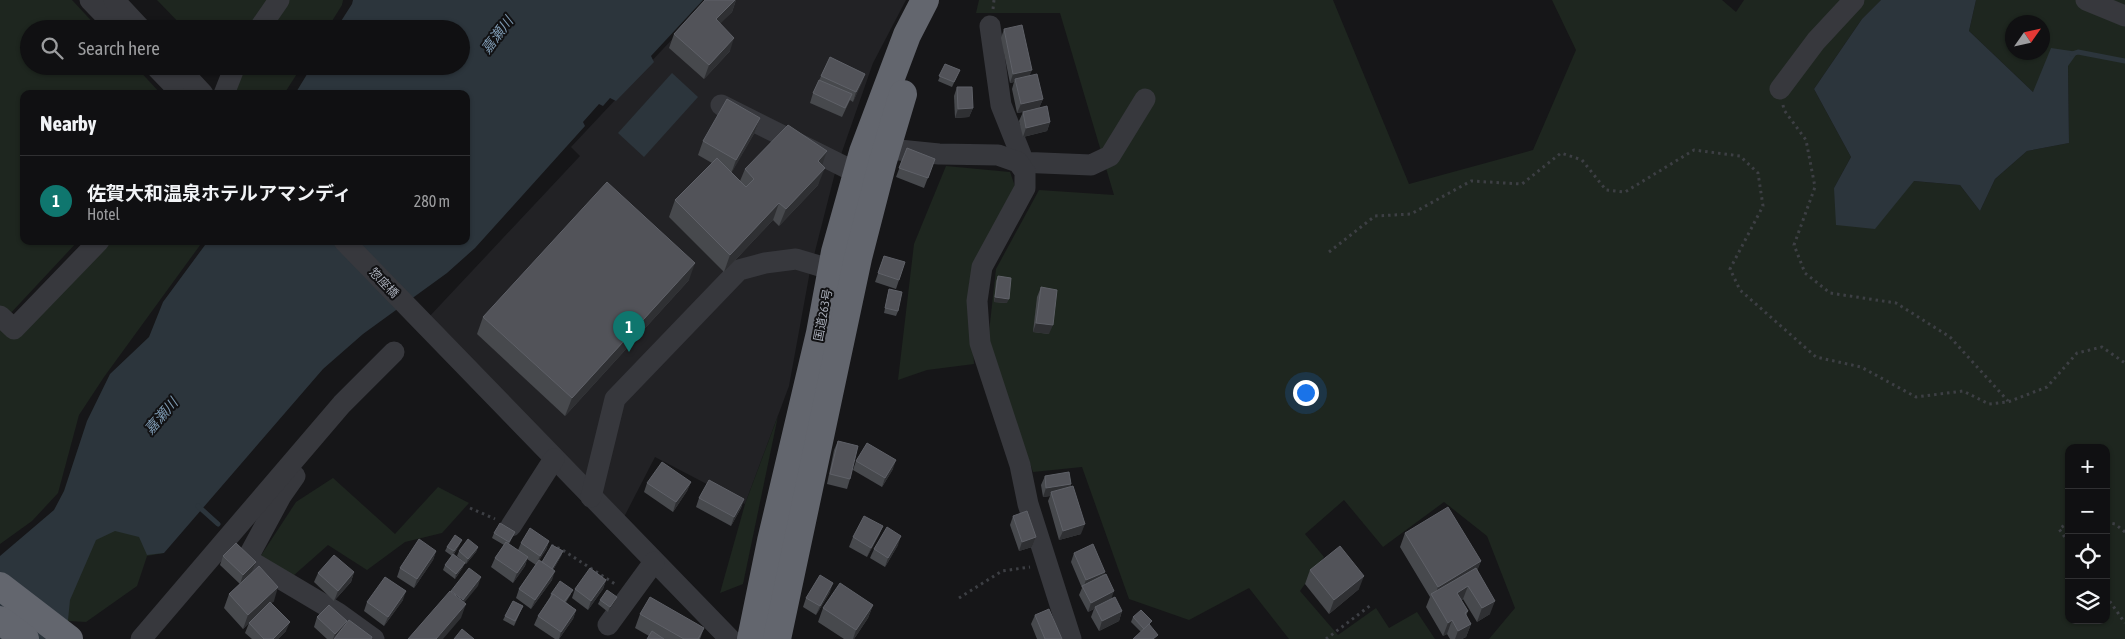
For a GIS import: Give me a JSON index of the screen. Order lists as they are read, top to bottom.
{
  "streets": {
    "highway": ["国道263号"],
    "street": ["惣座橋"]
  },
  "water": ["嘉瀬川"],
  "north": "top right",
  "page": {
    "search": "Search here",
    "heading": "Nearby",
    "list": [
      {
        "mark": "1",
        "name": "佐賀大和温泉ホテルアマンディ",
        "note": "Hotel",
        "value": "280 m"
      }
    ],
    "pins": "1",
    "map_buttons": ["+", "−"]
  }
}
